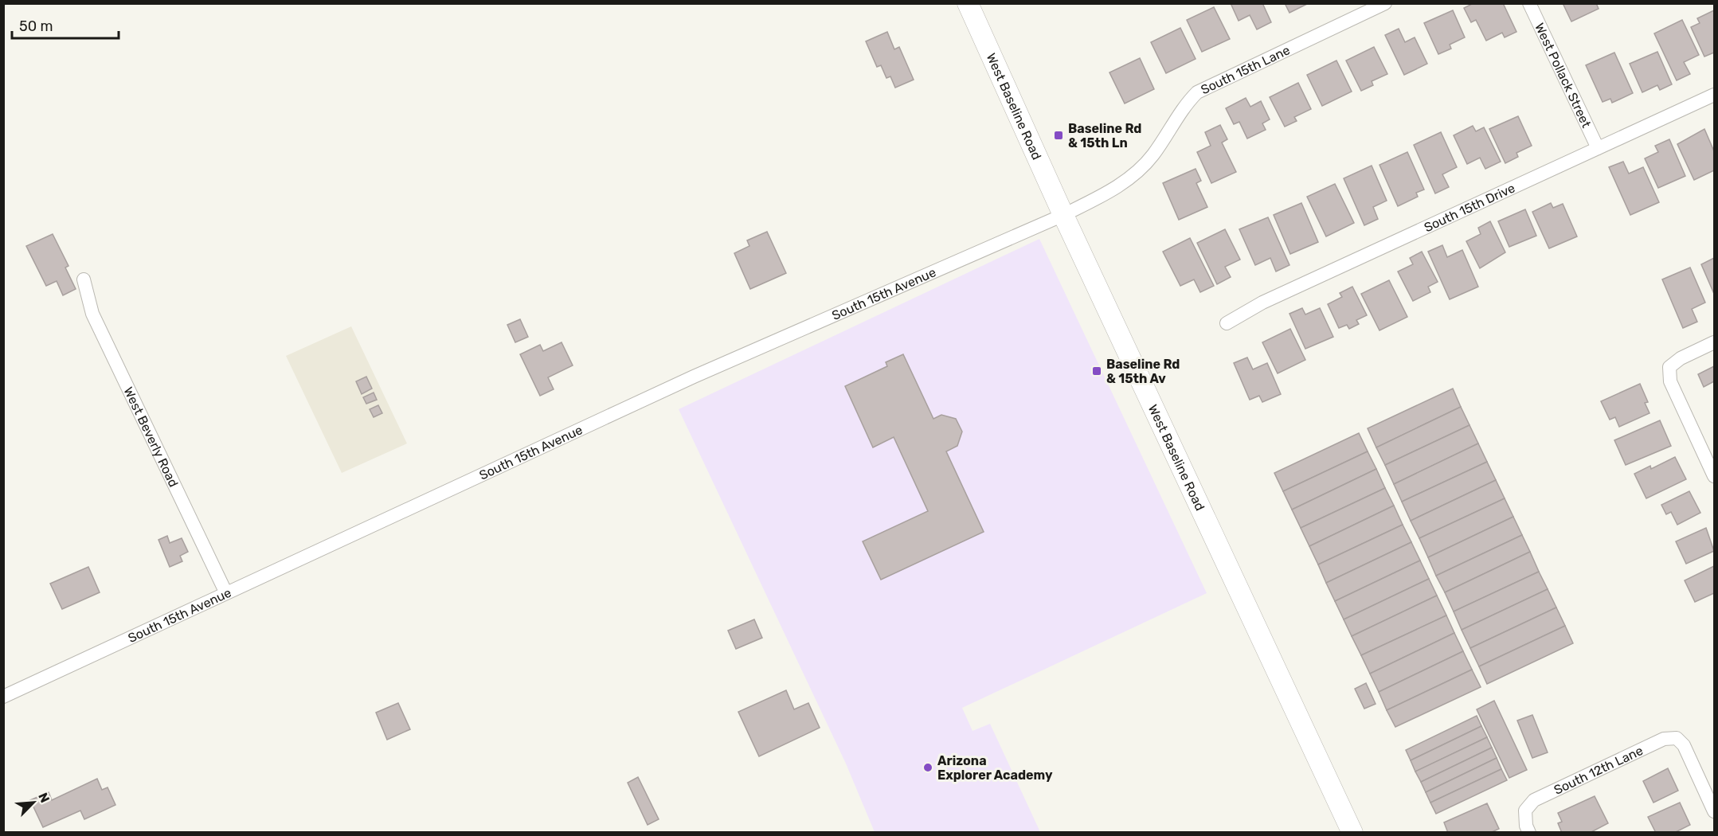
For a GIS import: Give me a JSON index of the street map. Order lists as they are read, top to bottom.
{
  "streets": {
    "main road": ["West Baseline Road"],
    "street": [
      "South 15th Lane",
      "West Pollack Street",
      "South 15th Drive",
      "South 15th Avenue",
      "West Beverly Road",
      "South 12th Lane"
    ]
  },
  "crossings": [
    ["South 15th Lane", "West Baseline Road"],
    ["South 15th Lane", "South 15th Avenue"],
    ["West Pollack Street", "South 15th Drive"],
    ["West Baseline Road", "South 15th Avenue"],
    ["South 15th Avenue", "West Beverly Road"]
  ],
  "places": {
    "transit": ["Baseline Rd & 15th Ln", "Baseline Rd & 15th Av"],
    "other": ["Arizona Explorer Academy"]
  },
  "scale_bar": "50 m",
  "north": "top right"
}
